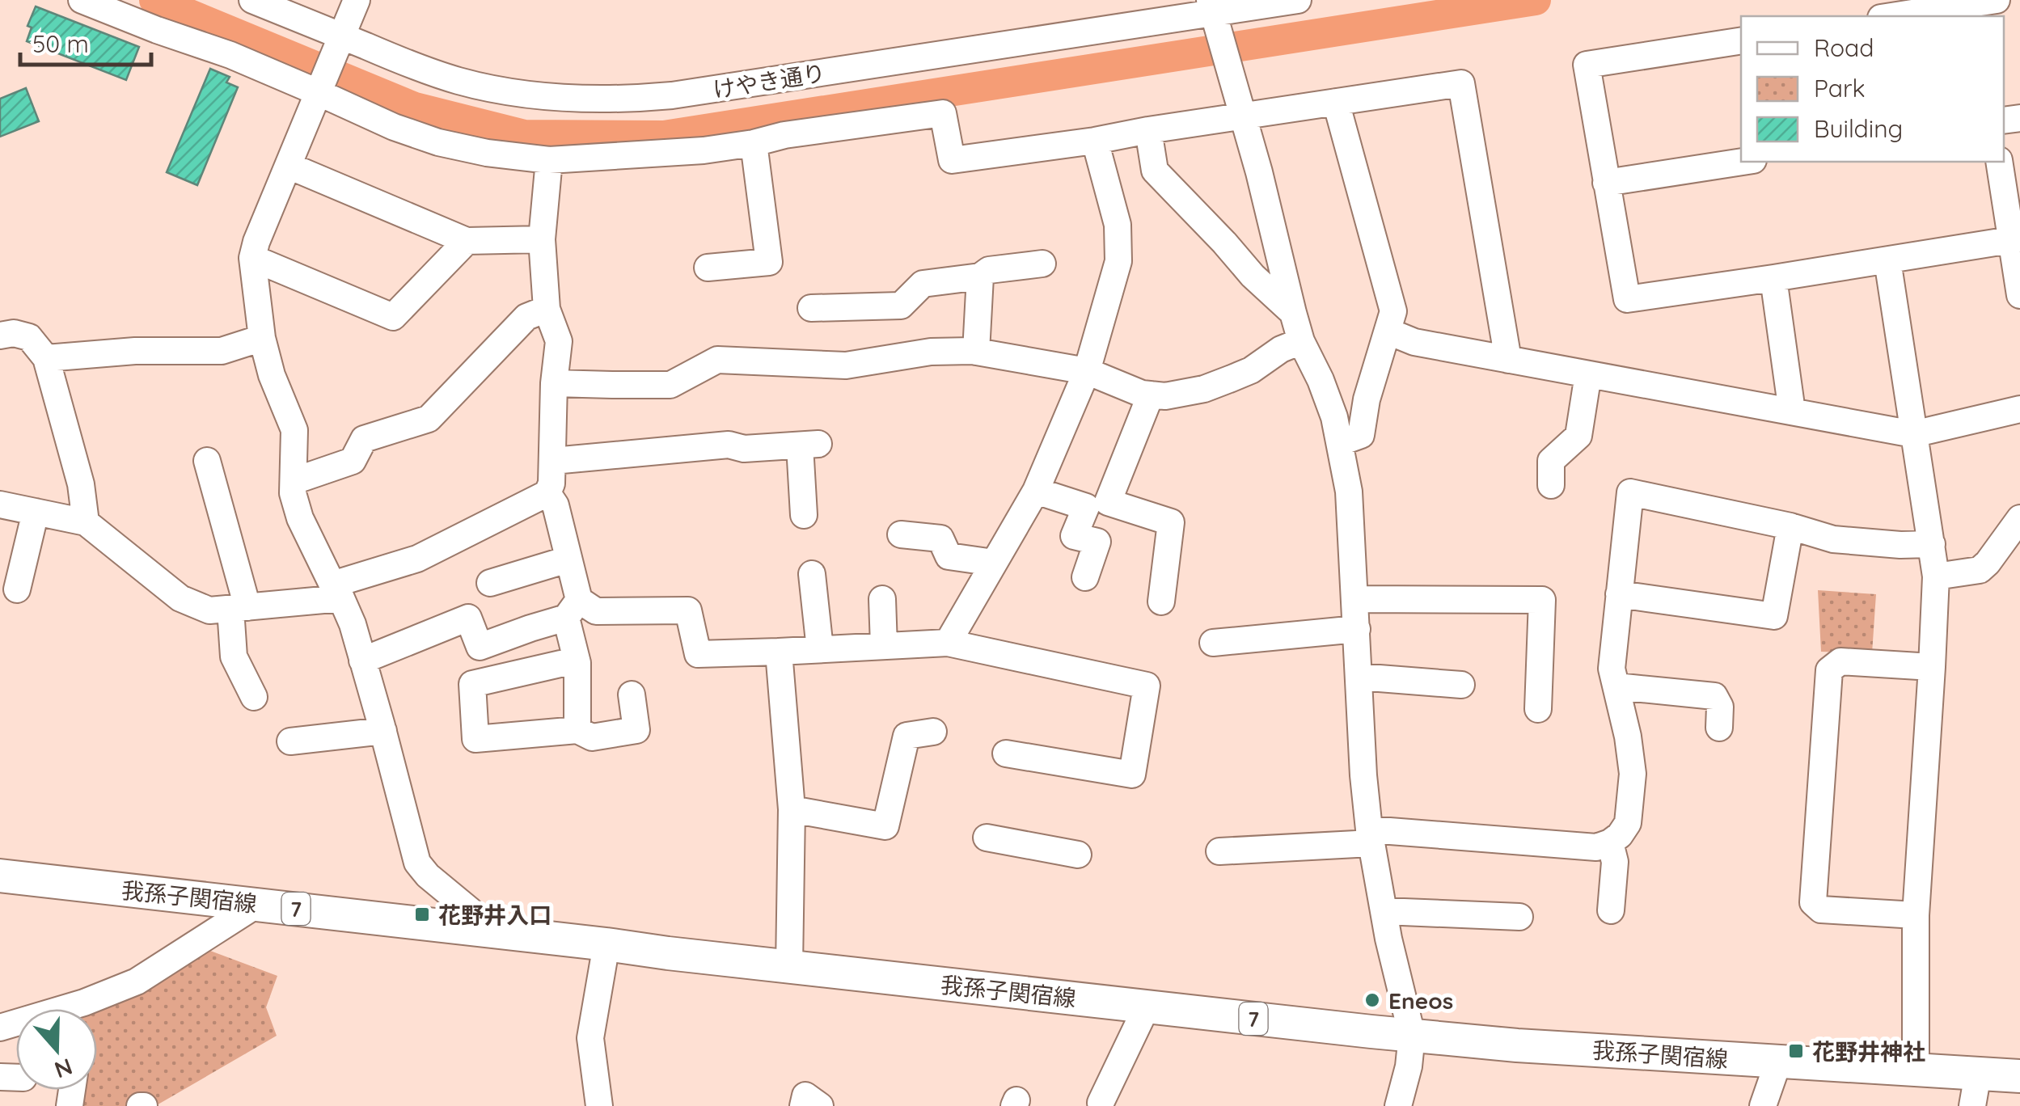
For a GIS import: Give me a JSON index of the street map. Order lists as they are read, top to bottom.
{
  "streets": {
    "main road": ["我孫子関宿線", "7"],
    "street": ["けやき通り"]
  },
  "places": {
    "transit": ["花野井入口", "花野井神社"],
    "other": ["Eneos"]
  },
  "legend": ["Road", "Park", "Building"],
  "scale_bar": "50 m",
  "north": "bottom"
}
